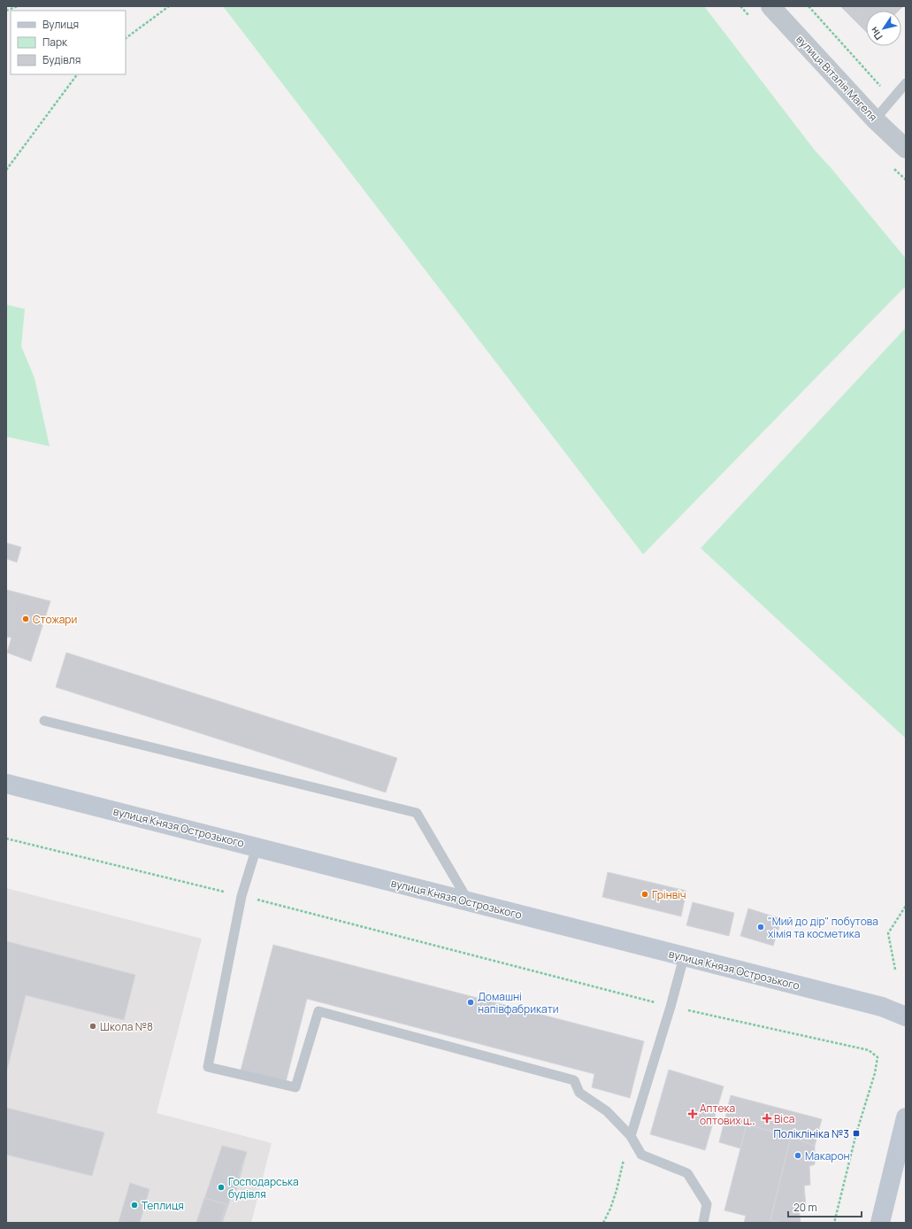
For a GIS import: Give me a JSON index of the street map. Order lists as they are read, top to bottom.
{
  "streets": {
    "street": ["вулиця Віталія Магеля", "вулиця Князя Острозького"]
  },
  "places": {
    "other": [
      "Стожари",
      "Грінвіч",
      "\"Мий до дір\" побутова хімія та косметика",
      "Домашні напівфабрикати",
      "Школа №8",
      "Макарон",
      "Господарська будівля",
      "Теплиця"
    ],
    "health": ["Аптека оптових ц‥", "Віса"],
    "transit": ["Поліклініка №3"]
  },
  "legend": ["Вулиця", "Парк", "Будівля"],
  "scale_bar": "20 m",
  "north": "bottom left"
}
